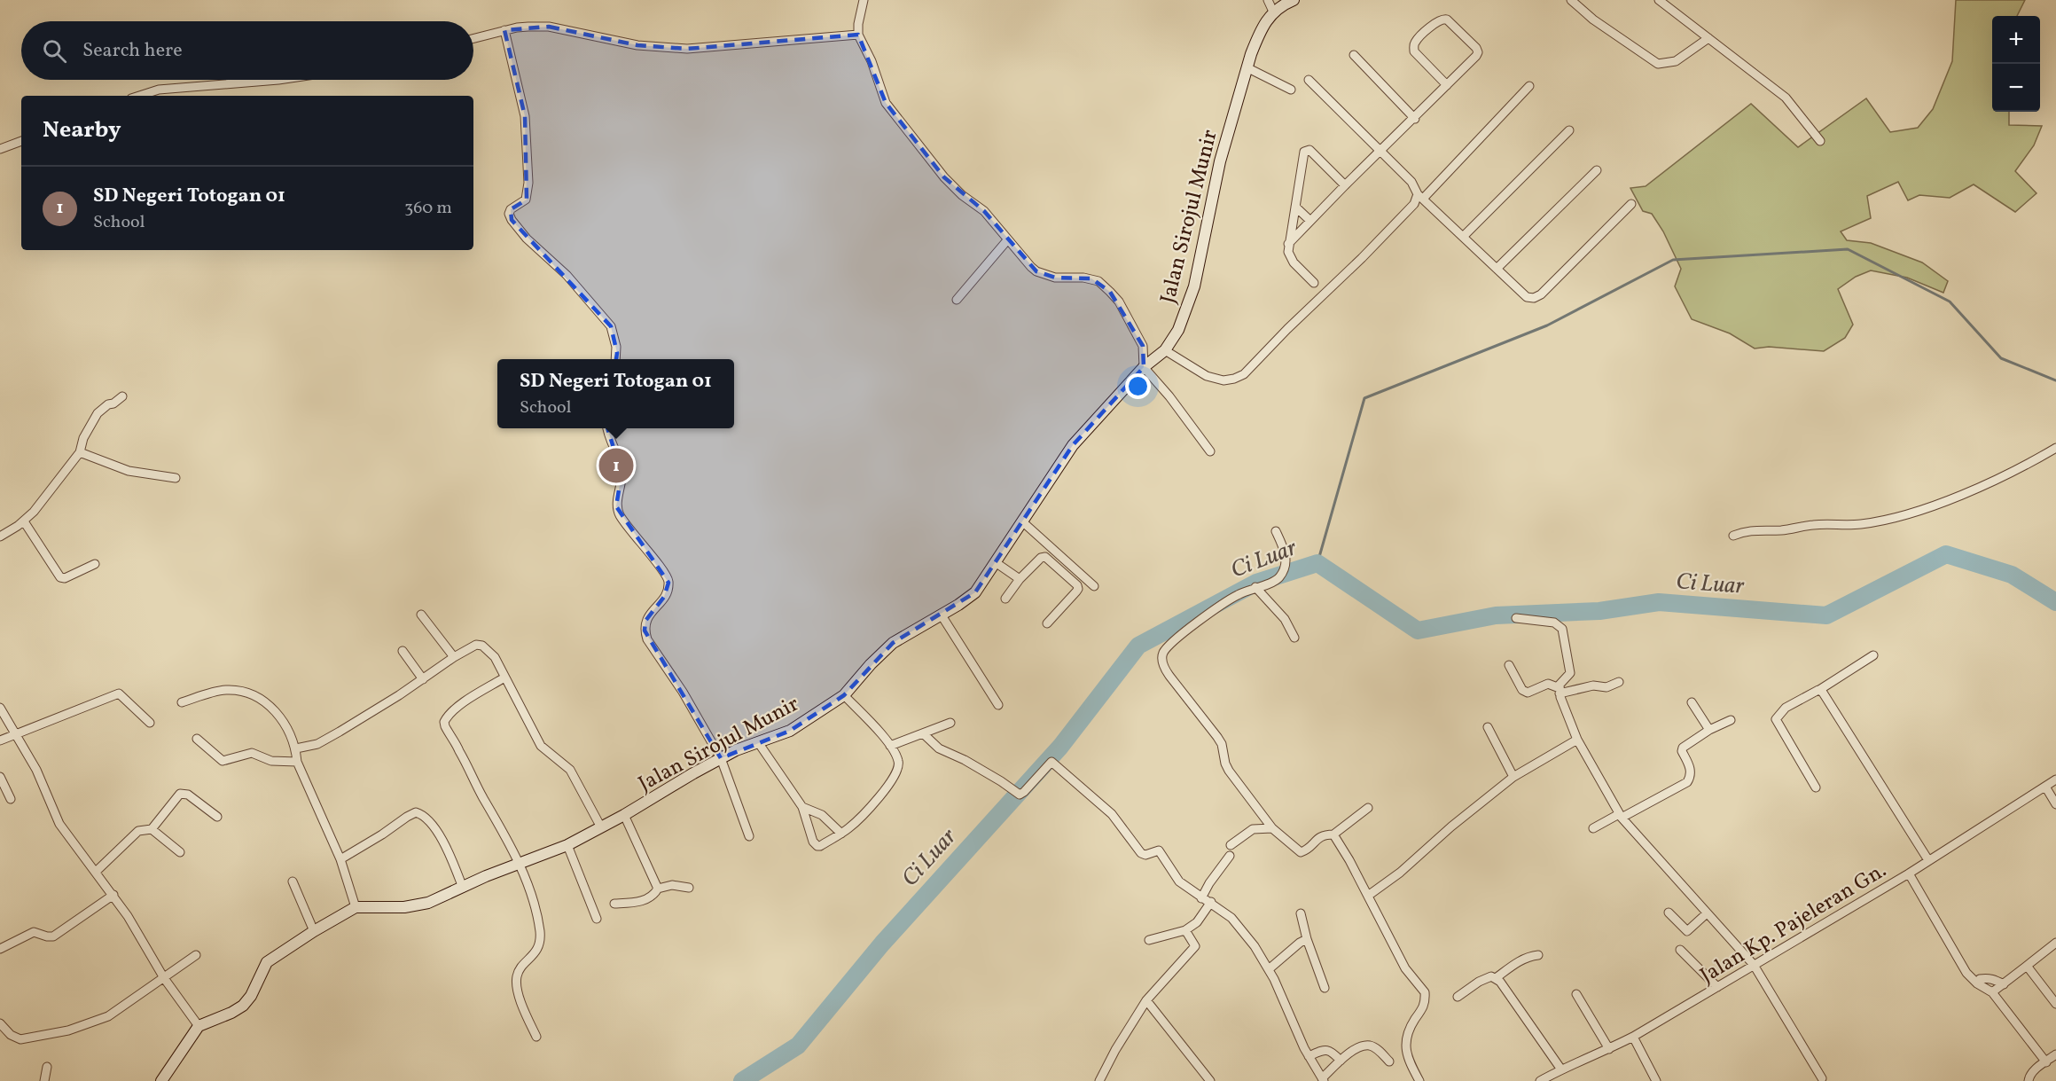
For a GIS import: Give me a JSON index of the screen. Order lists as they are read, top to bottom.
{
  "streets": {
    "street": ["Jalan Sirojul Munir", "Jalan Kp. Pajeleran Gn."]
  },
  "water": ["Ci Luar"],
  "page": {
    "map_buttons": ["+", "−"],
    "search": "Search here",
    "heading": "Nearby",
    "list": [
      {
        "mark": "1",
        "name": "SD Negeri Totogan 01",
        "note": "School",
        "value": "360 m"
      }
    ],
    "popup": ["SD Negeri Totogan 01", "School"],
    "pins": "1"
  }
}
